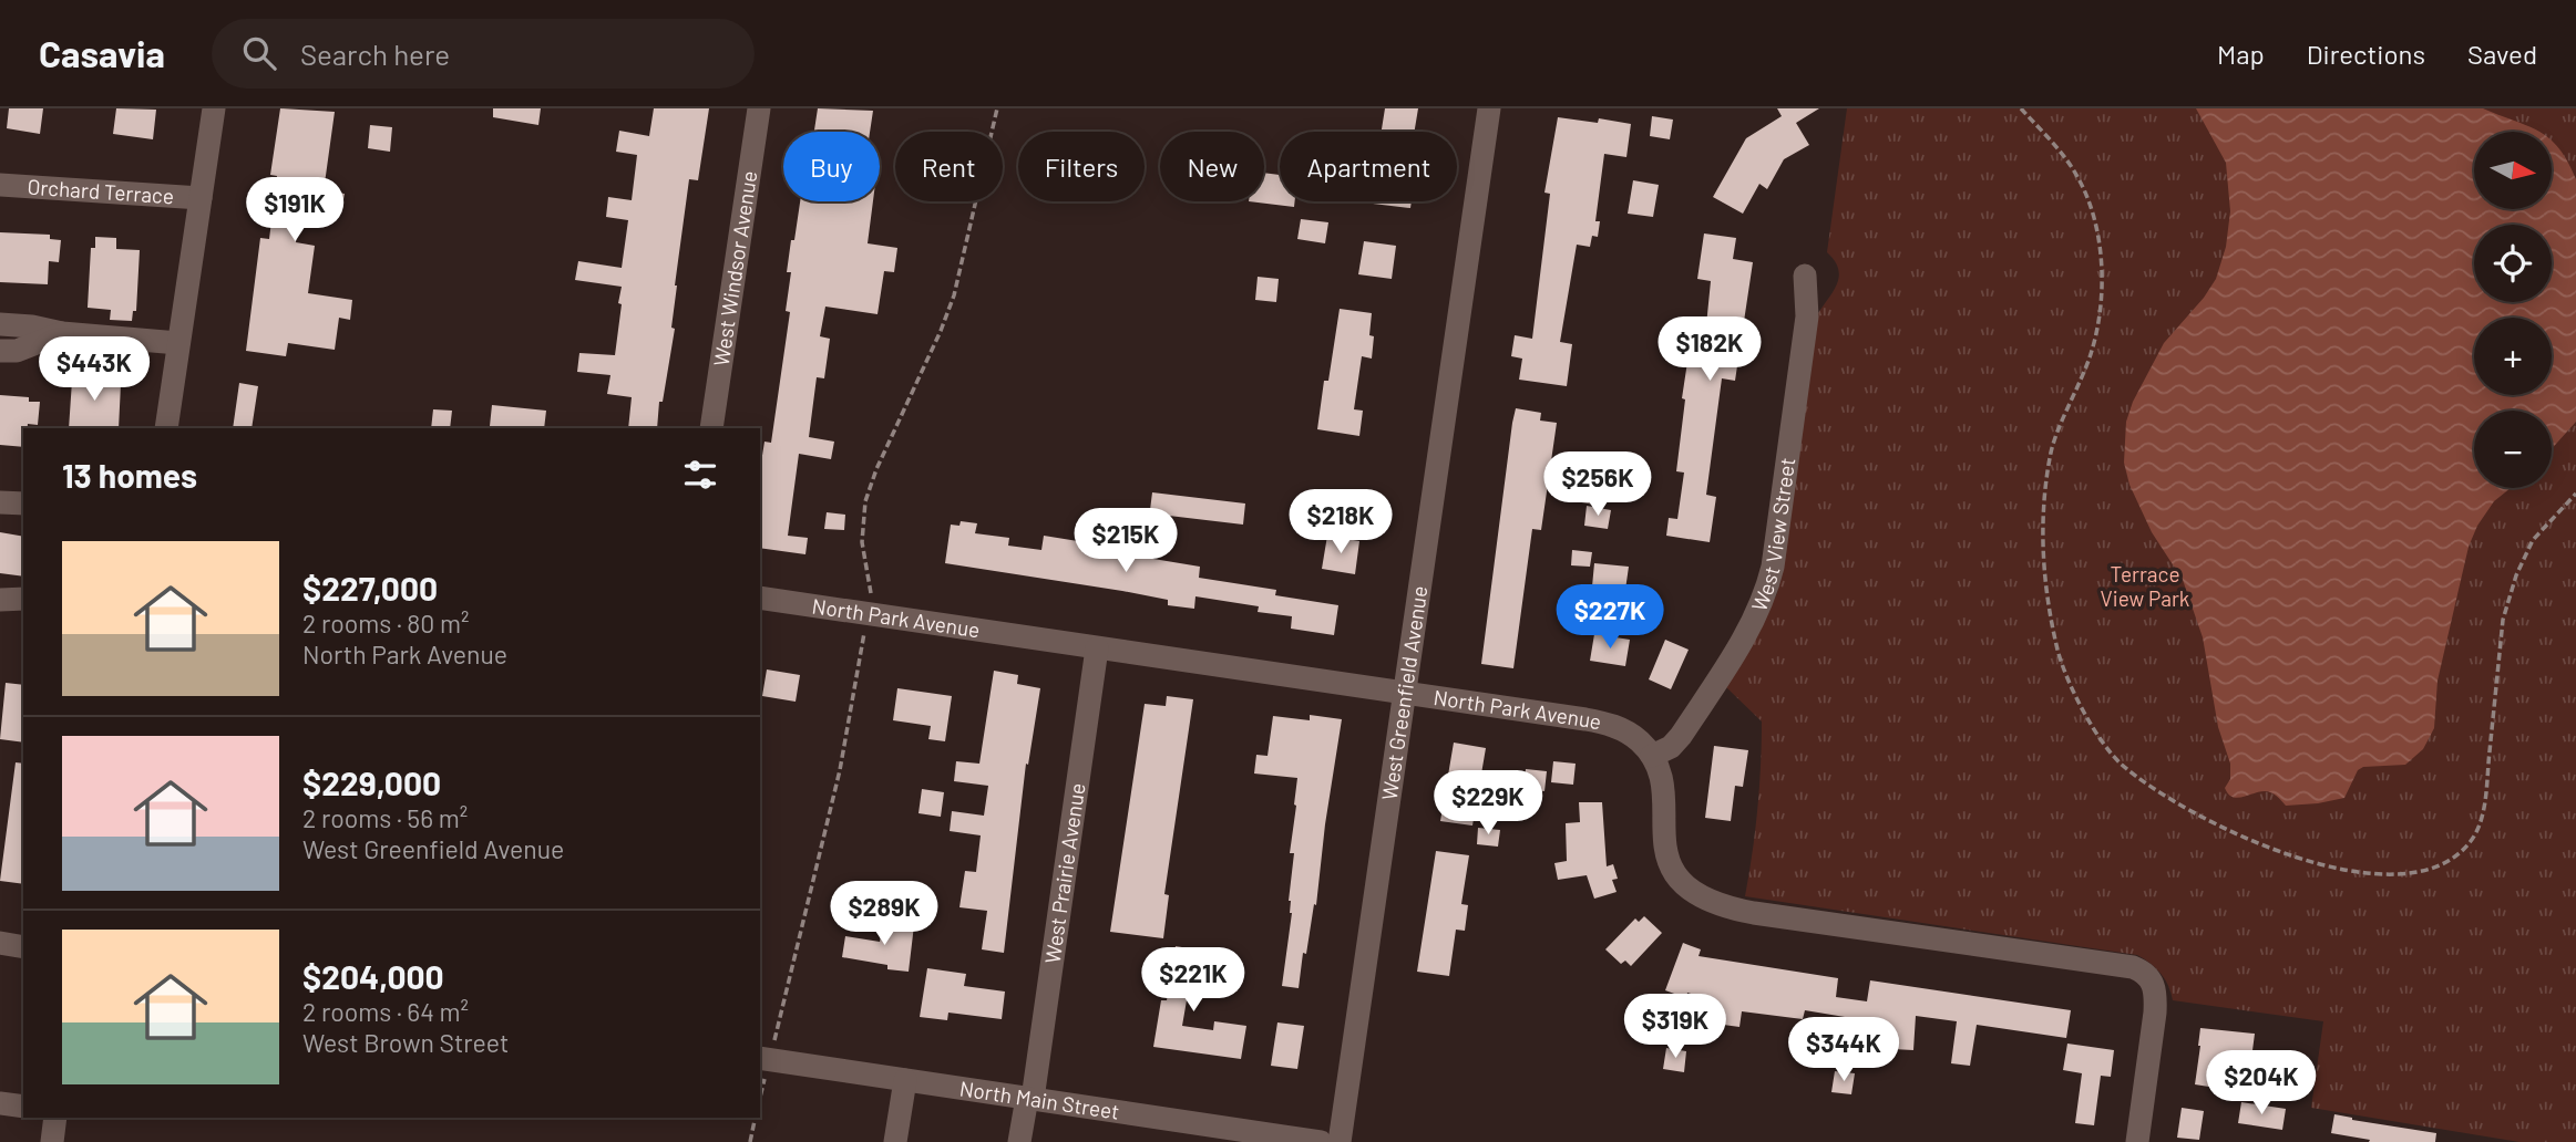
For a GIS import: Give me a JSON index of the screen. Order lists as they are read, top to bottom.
{
  "streets": {
    "street": [
      "Orchard Terrace",
      "West Windsor Avenue",
      "West View Street",
      "North Park Avenue",
      "West Greenfield Avenue",
      "West Prairie Avenue",
      "North Main Street"
    ]
  },
  "crossings": [
    ["West View Street", "North Park Avenue"],
    ["North Park Avenue", "West Greenfield Avenue"],
    ["North Park Avenue", "West Prairie Avenue"],
    ["West Prairie Avenue", "North Main Street"]
  ],
  "parks": ["Terrace View Park"],
  "north": "right",
  "page": {
    "header": "Casavia",
    "search": "Search here",
    "nav": ["Map", "Directions", "Saved"],
    "map_buttons": ["+", "−"],
    "chip": [
      "Buy",
      "Rent",
      "Filters",
      "New",
      "Apartment"
    ],
    "price": [
      "$191K",
      "$182K",
      "$443K",
      "$256K",
      "$218K",
      "$215K",
      "$227K",
      "$229K",
      "$289K",
      "$221K",
      "$319K",
      "$344K",
      "$204K"
    ],
    "heading": "13 homes",
    "list": [
      {
        "name": "$227,000",
        "note": "2 rooms · 80 m² · North Park Avenue"
      },
      {
        "name": "$229,000",
        "note": "2 rooms · 56 m² · West Greenfield Avenue"
      },
      {
        "name": "$204,000",
        "note": "2 rooms · 64 m² · West Brown Street"
      }
    ]
  }
}
